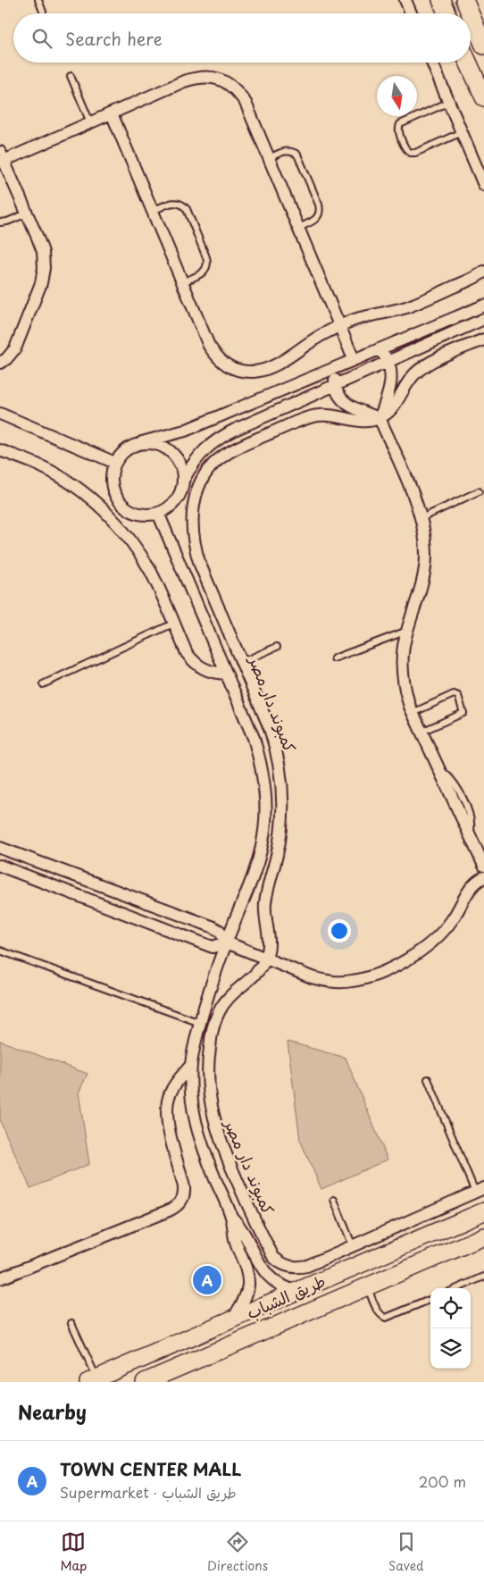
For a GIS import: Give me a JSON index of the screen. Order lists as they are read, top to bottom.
{
  "streets": {
    "main road": ["طريق الشباب"],
    "street": ["كمبوند دار مصر"]
  },
  "north": "bottom",
  "page": {
    "search": "Search here",
    "pins": "A",
    "heading": "Nearby",
    "list": [
      {
        "mark": "A",
        "name": "TOWN CENTER MALL",
        "note": "Supermarket · طريق الشباب",
        "value": "200 m"
      }
    ],
    "nav": ["Map", "Directions", "Saved"]
  }
}
